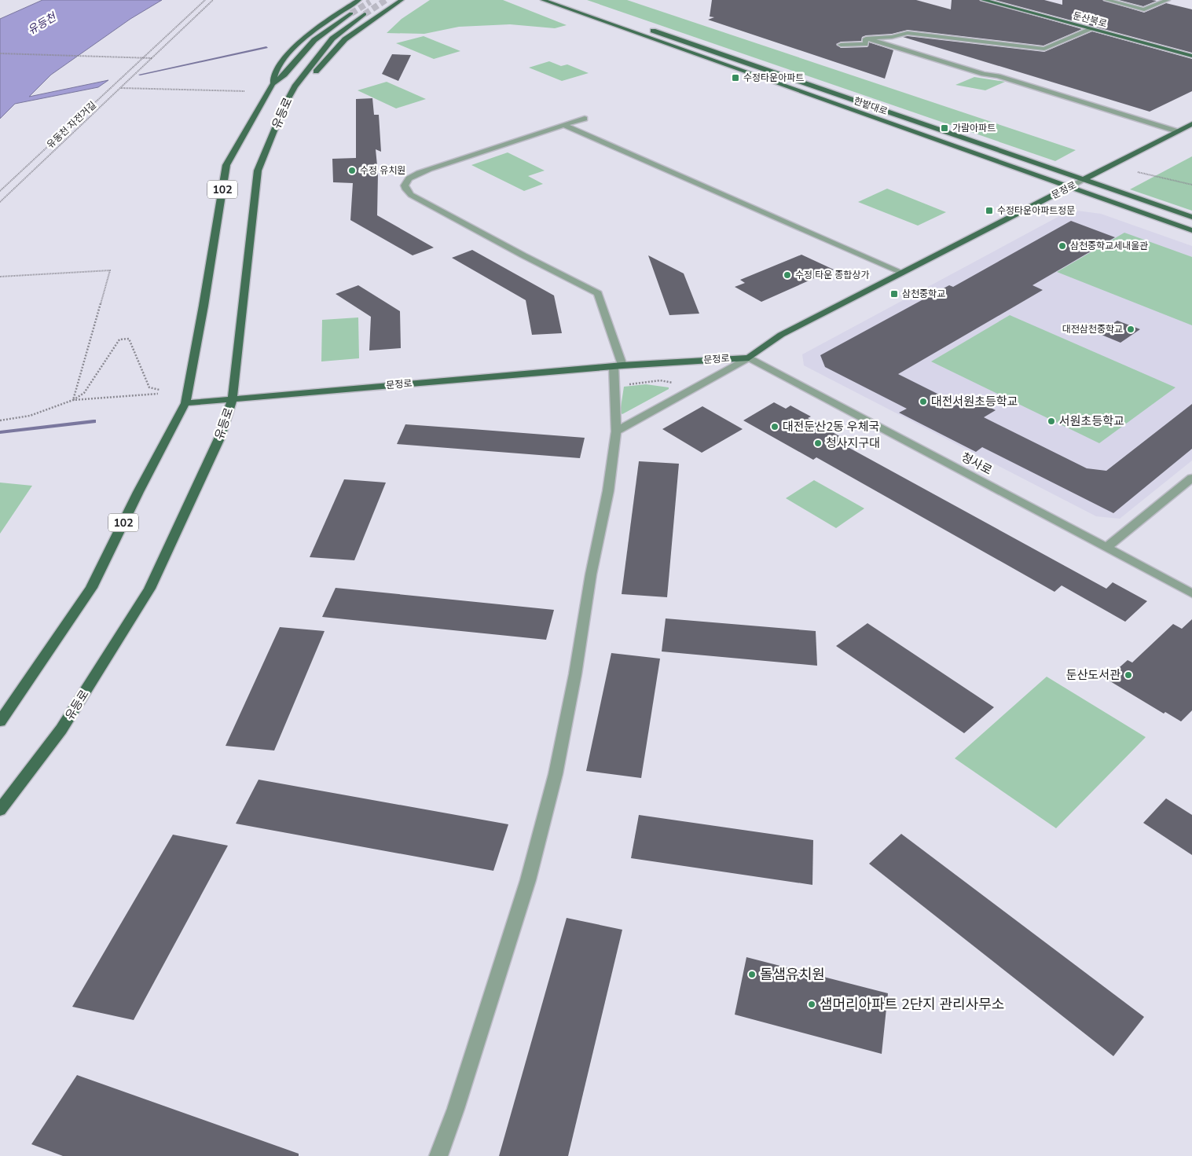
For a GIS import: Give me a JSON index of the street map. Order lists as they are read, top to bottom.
{
  "streets": {
    "main road": [
      "둔산북로",
      "한밭대로",
      "유등로",
      "102",
      "문정로"
    ],
    "street": ["청사로"],
    "path": ["유동천 자전거길"]
  },
  "crossings": [
    ["한밭대로", "문정로"],
    ["유등로", "문정로"],
    ["문정로", "청사로"]
  ],
  "water": ["유등천"],
  "places": {
    "transit": [
      "수정타운아파트",
      "가람아파트",
      "수정타운아파트정문",
      "삼천중학교"
    ],
    "other": [
      "수정 유치원",
      "삼천중학교세내울관",
      "수정 타운 종합상가",
      "대전삼천중학교",
      "대전서원초등학교",
      "서원초등학교",
      "대전둔산2동 우체국",
      "청사지구대",
      "둔산도서관",
      "돌샘유치원",
      "샘머리아파트 2단지 관리사무소"
    ]
  }
}
